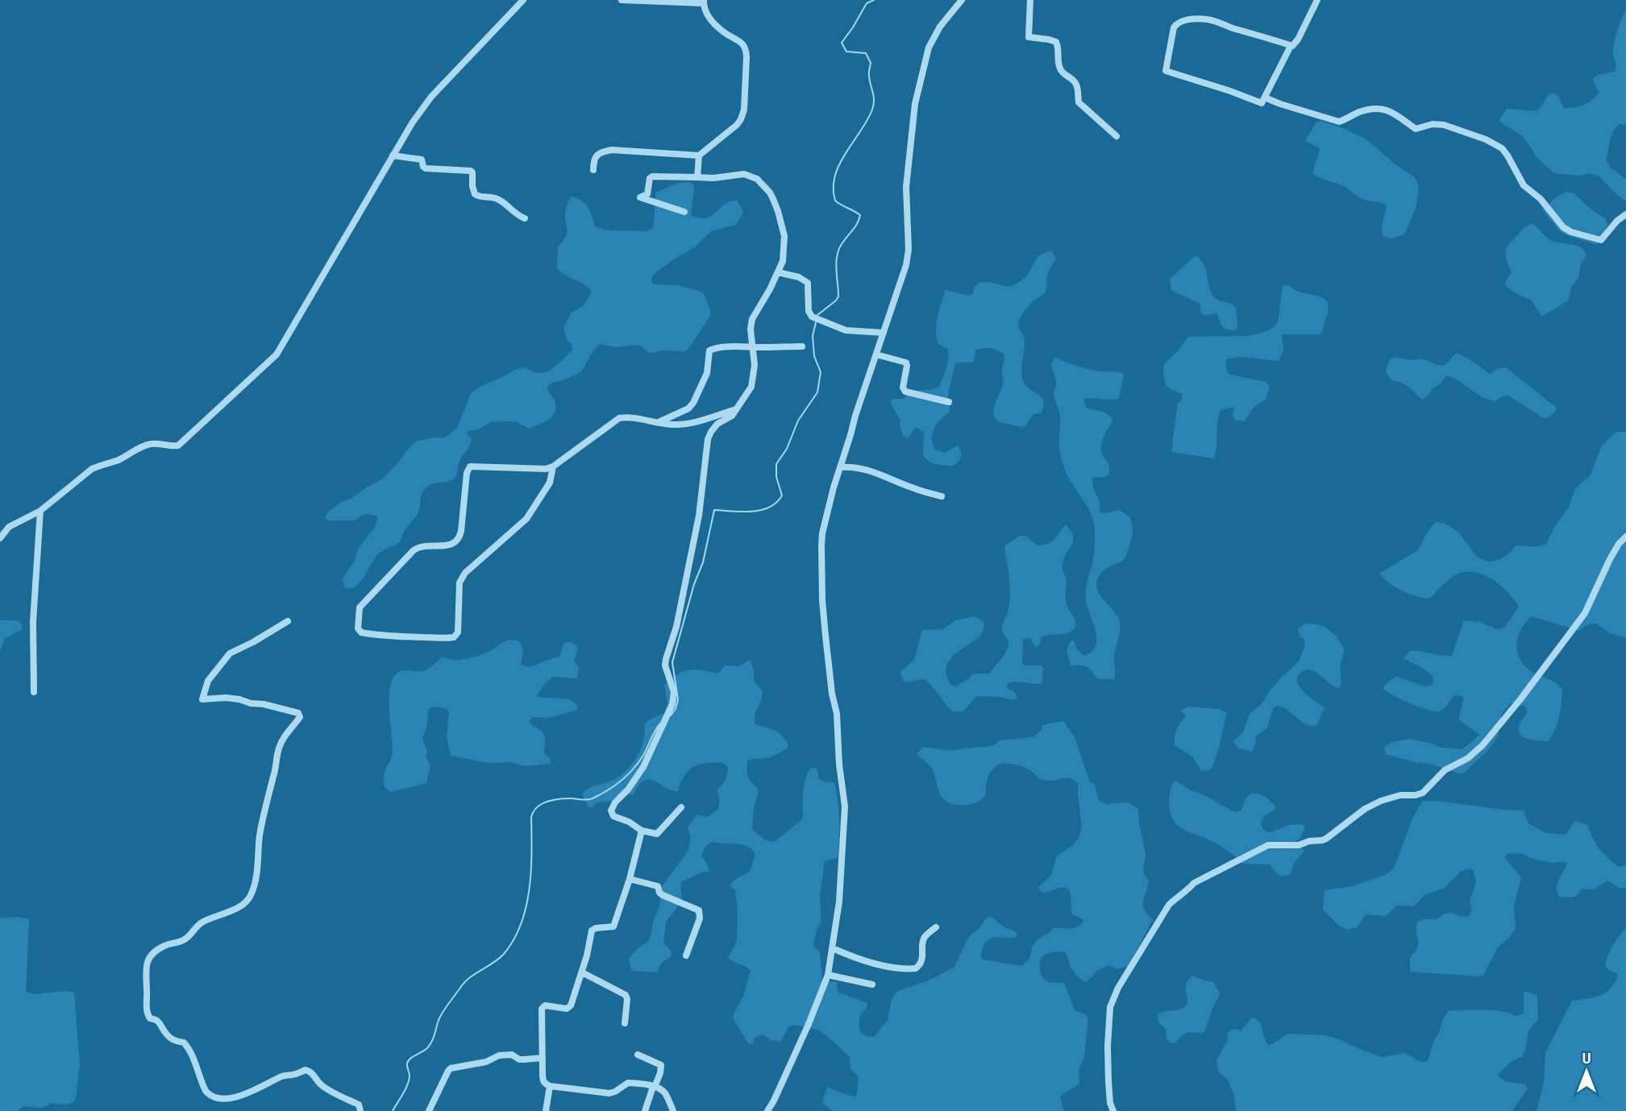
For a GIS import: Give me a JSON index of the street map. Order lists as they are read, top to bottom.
{
  "north": "top"
}
